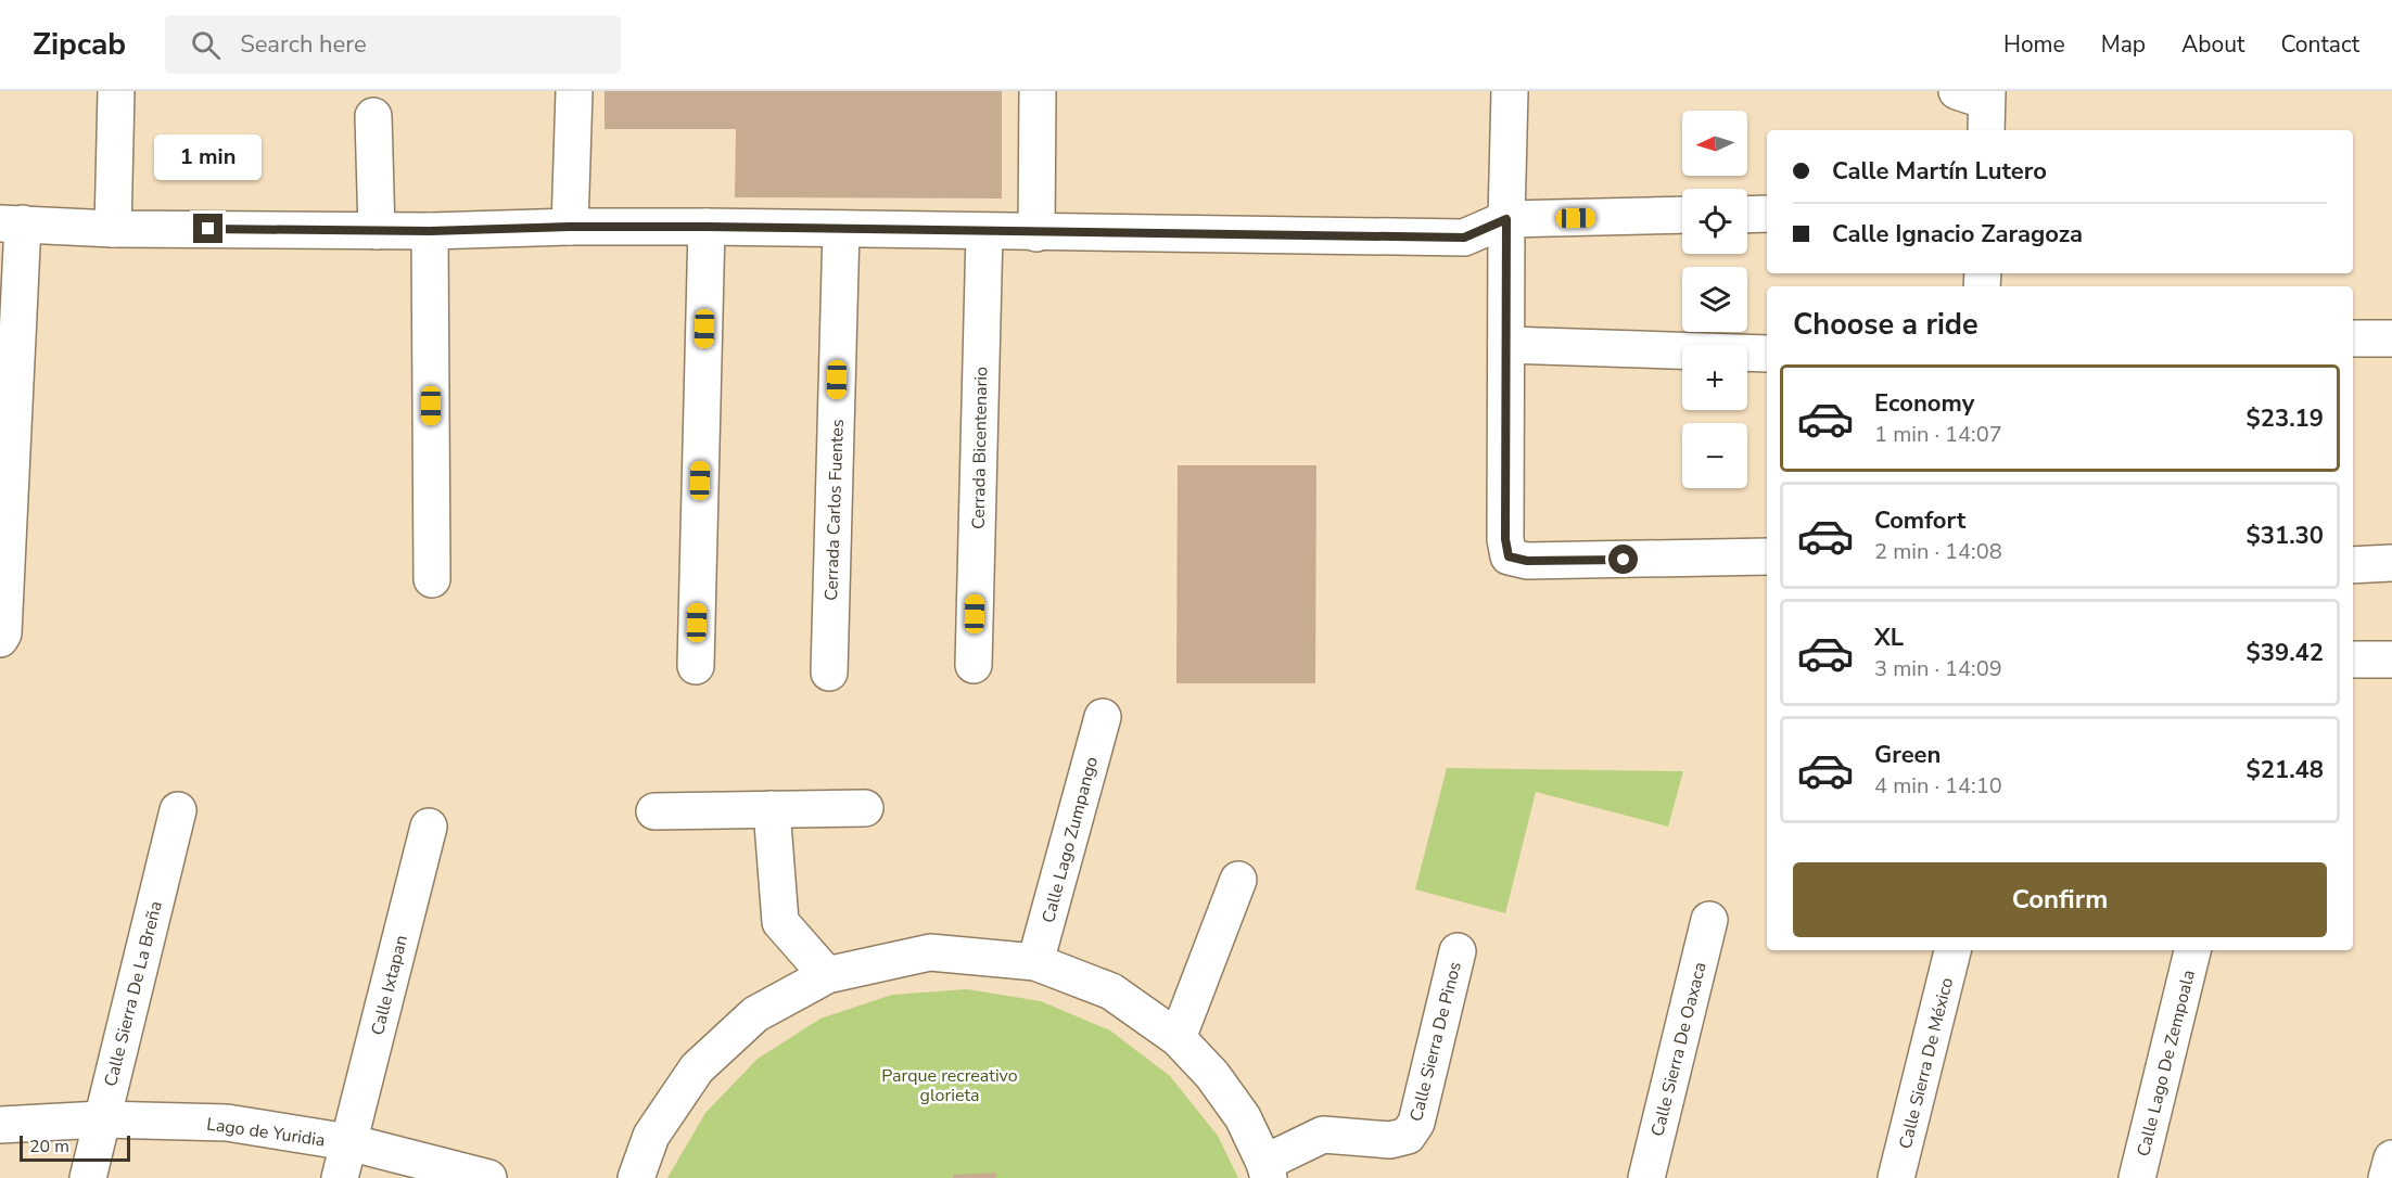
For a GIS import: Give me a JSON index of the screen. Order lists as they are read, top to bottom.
{
  "streets": {
    "street": [
      "Cerrada Bicentenario",
      "Cerrada Carlos Fuentes",
      "Calle Lago Zumpango",
      "Calle Ixtapan",
      "Calle Sierra De La Breña",
      "Calle Sierra De Pinos",
      "Calle Sierra De Oaxaca",
      "Calle Sierra De México",
      "Calle Lago De Zempoala",
      "Lago de Yuridia"
    ]
  },
  "crossings": [
    ["Calle Ixtapan", "Lago de Yuridia"],
    ["Calle Sierra De La Breña", "Lago de Yuridia"]
  ],
  "parks": ["Parque recreativo glorieta"],
  "scale_bar": "20 m",
  "north": "left",
  "page": {
    "header": "Zipcab",
    "search": "Search here",
    "nav": [
      "Home",
      "Map",
      "About",
      "Contact"
    ],
    "map_buttons": ["+", "−"],
    "banner": ["Calle Martín Lutero", "Calle Ignacio Zaragoza"],
    "bubble": "1 min",
    "heading": "Choose a ride",
    "list": [
      {
        "name": "Economy",
        "note": "1 min · 14:07",
        "value": "$23.19"
      },
      {
        "name": "Comfort",
        "note": "2 min · 14:08",
        "value": "$31.30"
      },
      {
        "name": "XL",
        "note": "3 min · 14:09",
        "value": "$39.42"
      },
      {
        "name": "Green",
        "note": "4 min · 14:10",
        "value": "$21.48"
      }
    ],
    "buttons": "Confirm",
    "scale": "20 m"
  }
}
